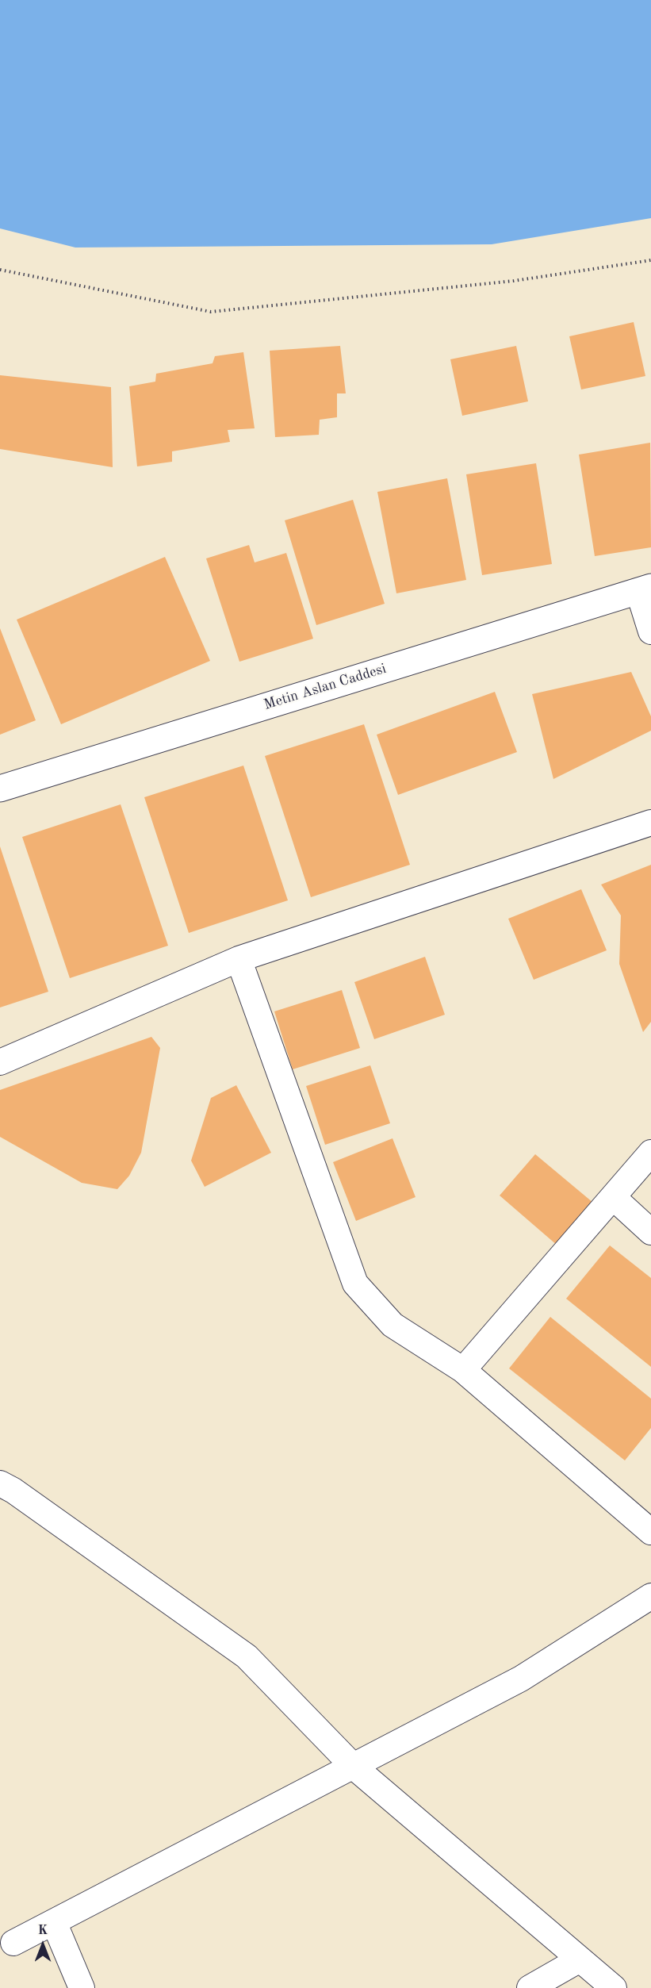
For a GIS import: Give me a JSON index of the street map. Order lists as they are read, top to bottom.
{
  "streets": {
    "street": ["Metin Aslan Caddesi"]
  },
  "north": "top"
}
